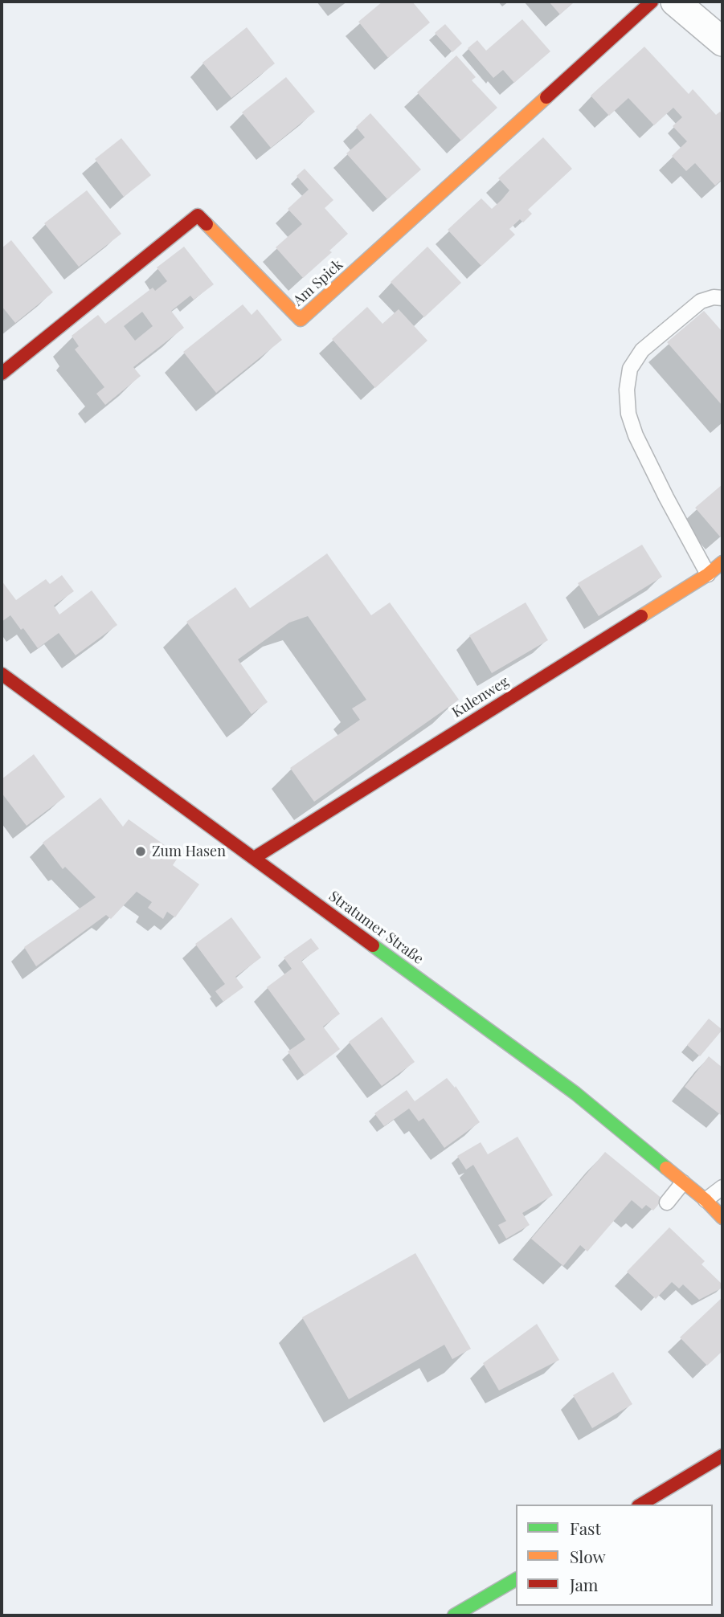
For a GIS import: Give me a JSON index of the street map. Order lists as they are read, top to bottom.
{
  "streets": {
    "street": ["Am Spick", "Kulenweg", "Stratumer Straße"]
  },
  "crossings": [
    ["Kulenweg", "Stratumer Straße"]
  ],
  "places": ["Zum Hasen"],
  "legend": ["Fast", "Slow", "Jam"]
}
